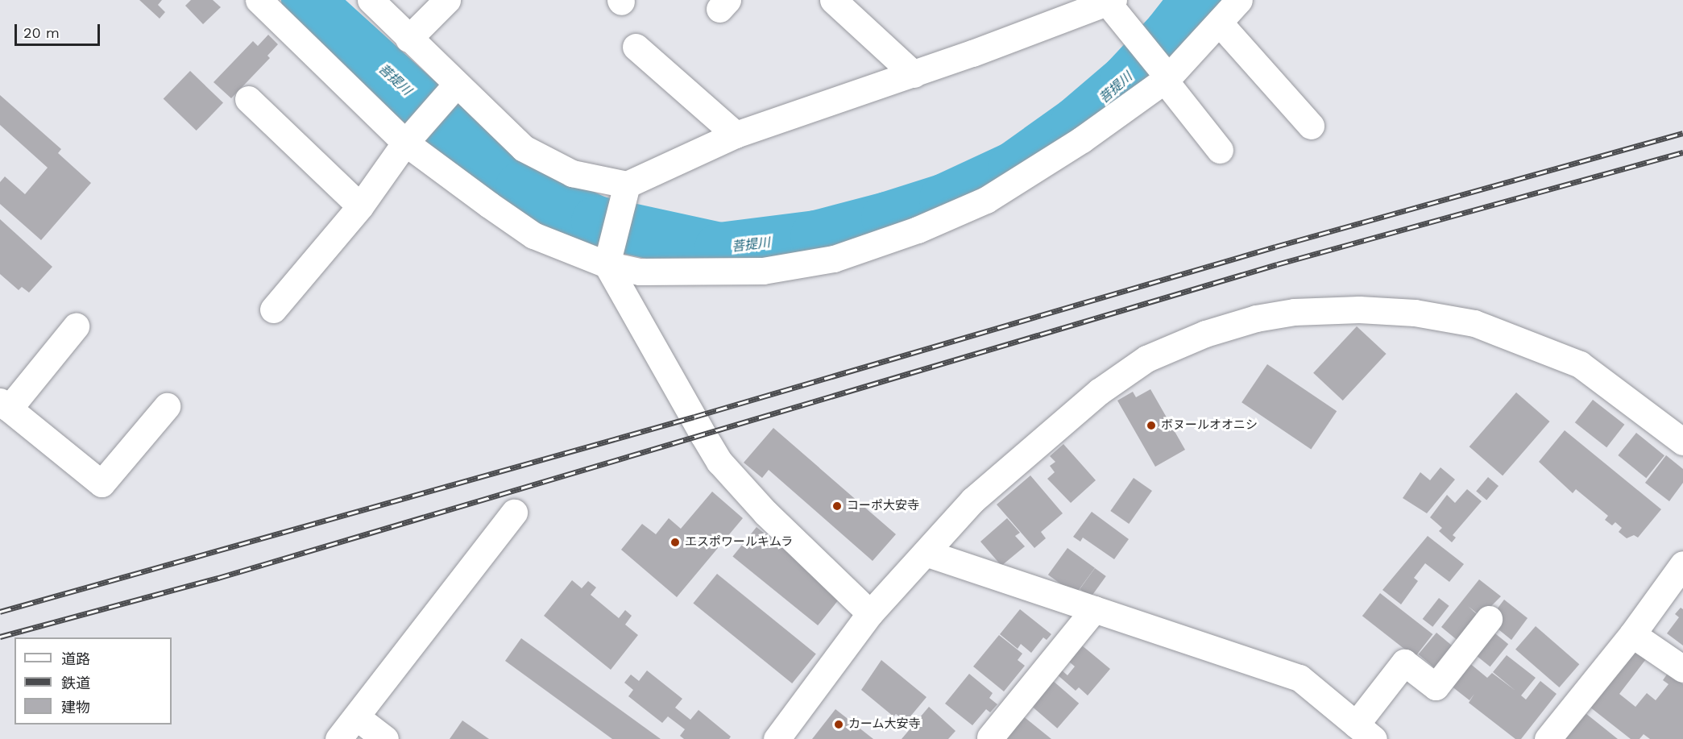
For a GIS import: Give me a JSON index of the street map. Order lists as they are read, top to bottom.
{
  "water": ["菩提川"],
  "places": [
    "ボヌールオオニシ",
    "コーポ大安寺",
    "エスポワールキムラ",
    "カーム大安寺"
  ],
  "legend": ["道路", "鉄道", "建物"],
  "scale_bar": "20 m"
}
